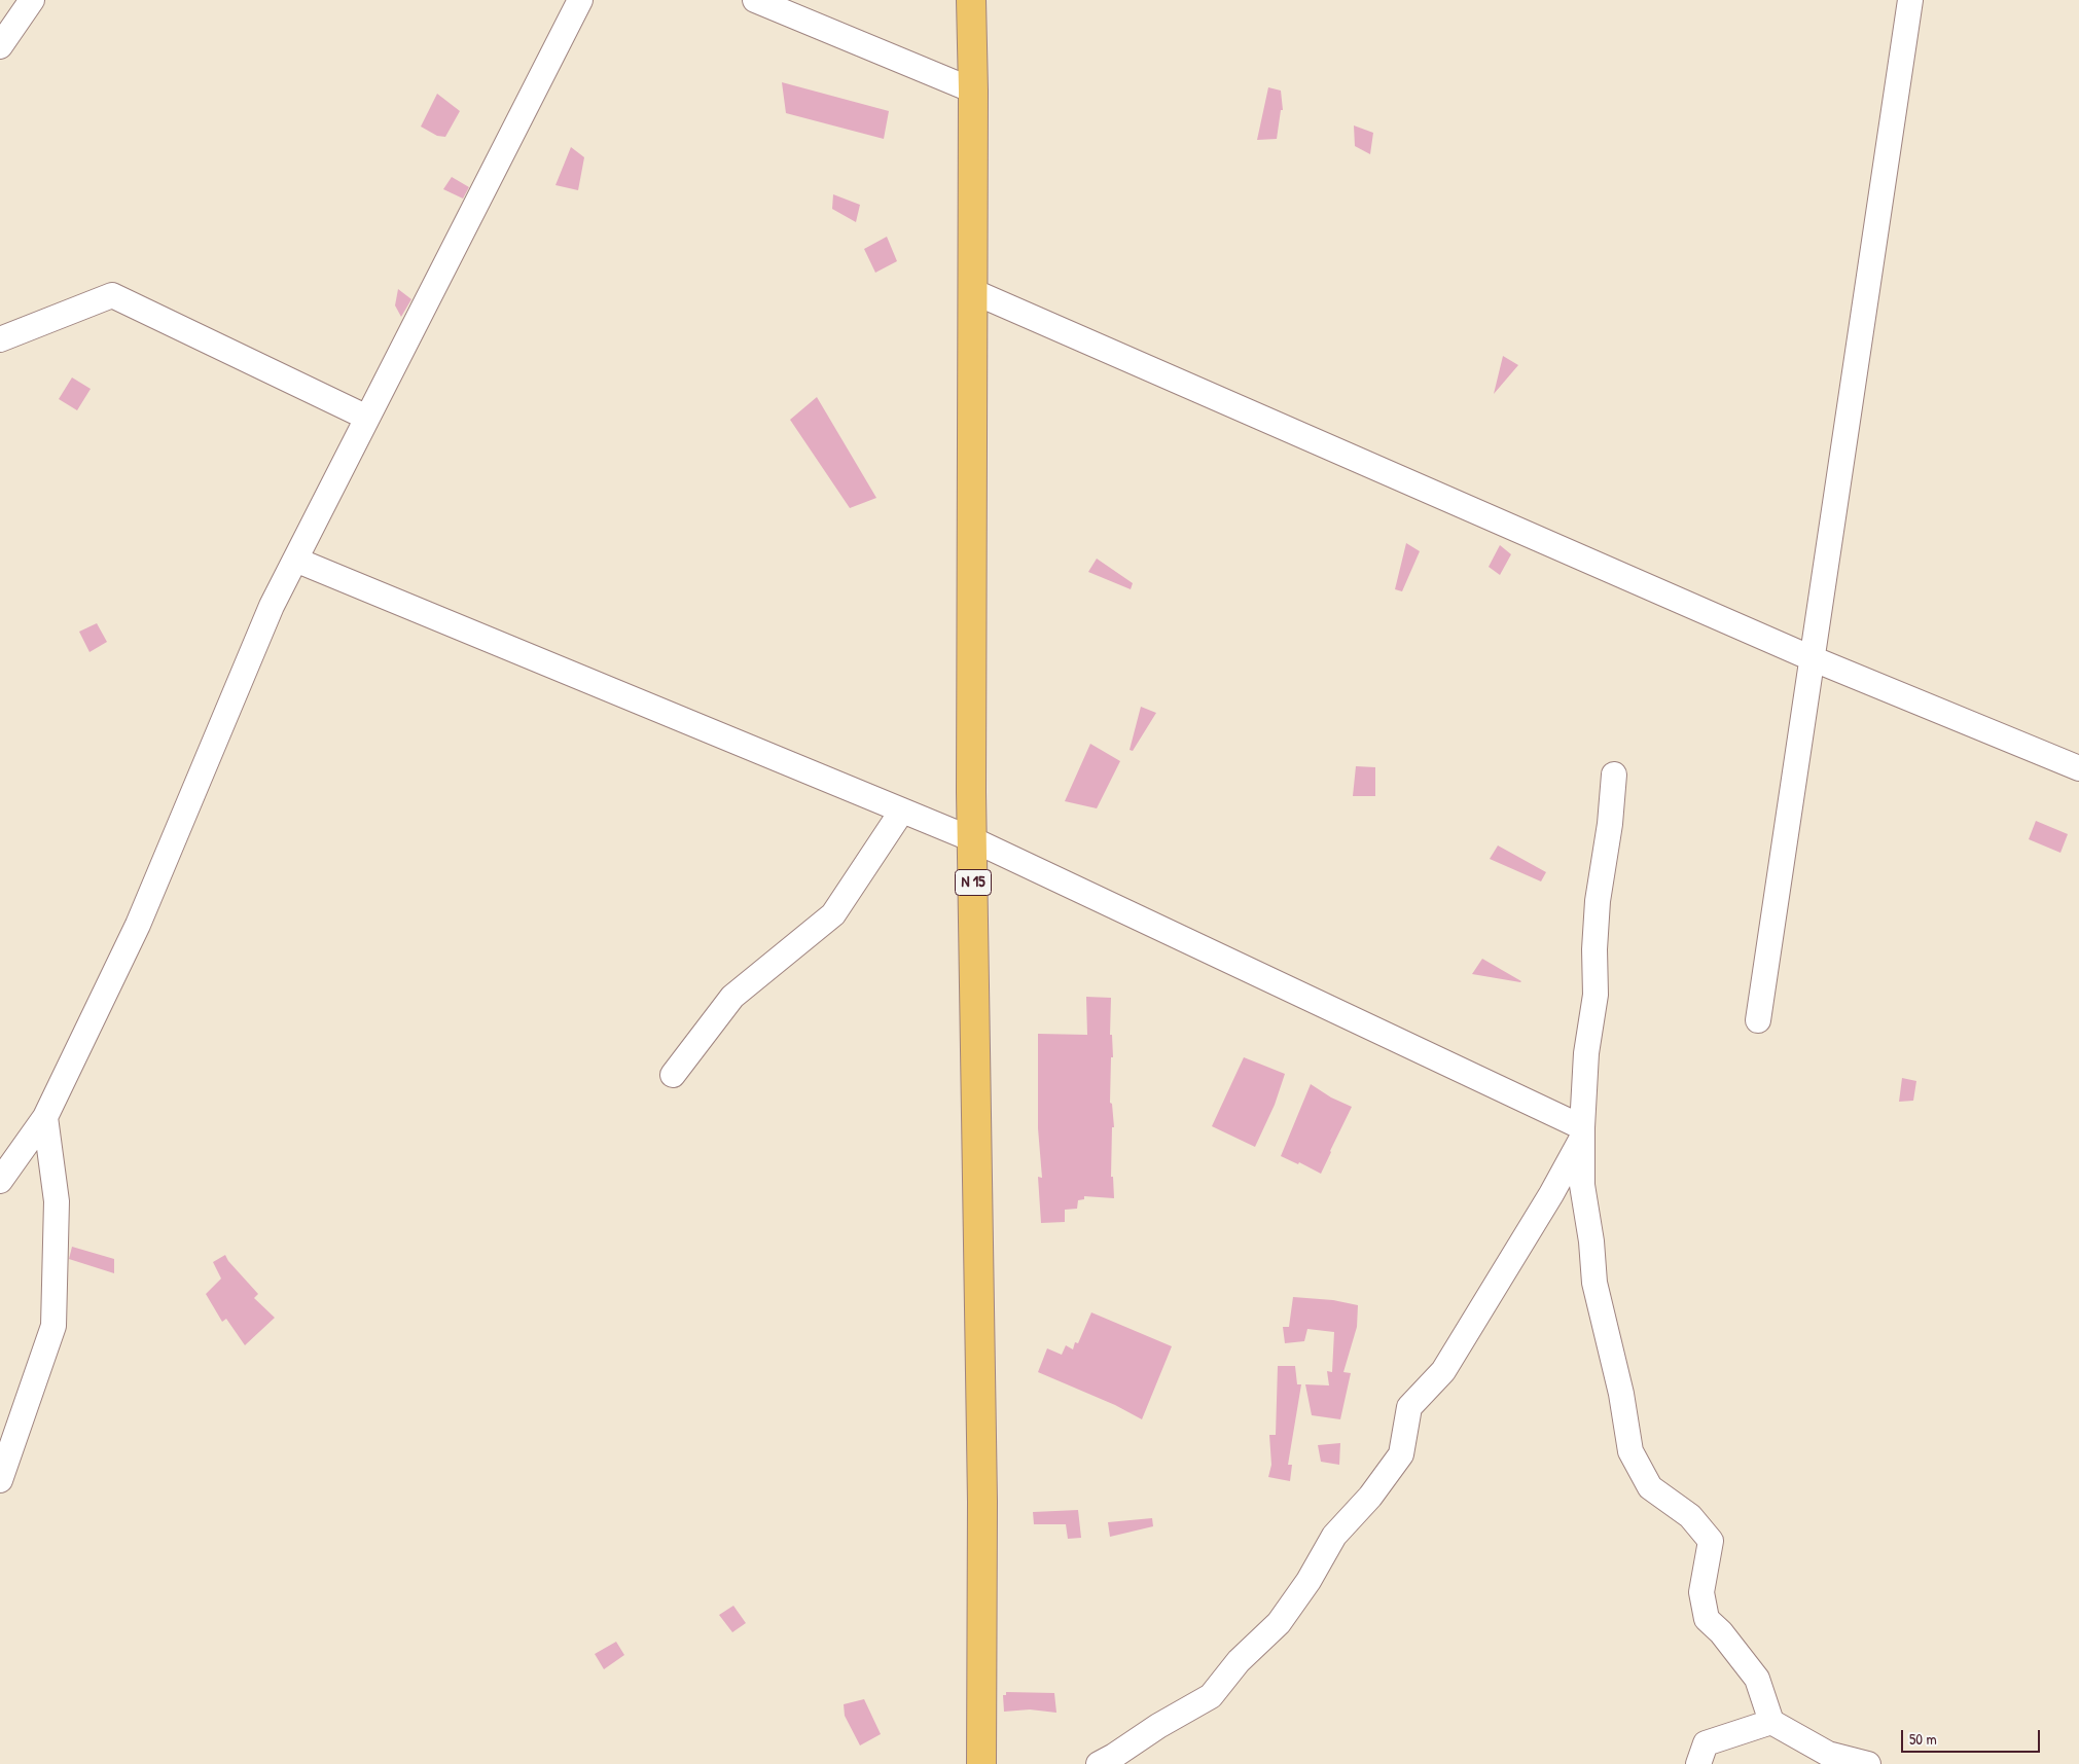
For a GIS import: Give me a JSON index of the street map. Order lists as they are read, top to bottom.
{
  "streets": {
    "main road": ["N 15"]
  },
  "scale_bar": "50 m"
}
